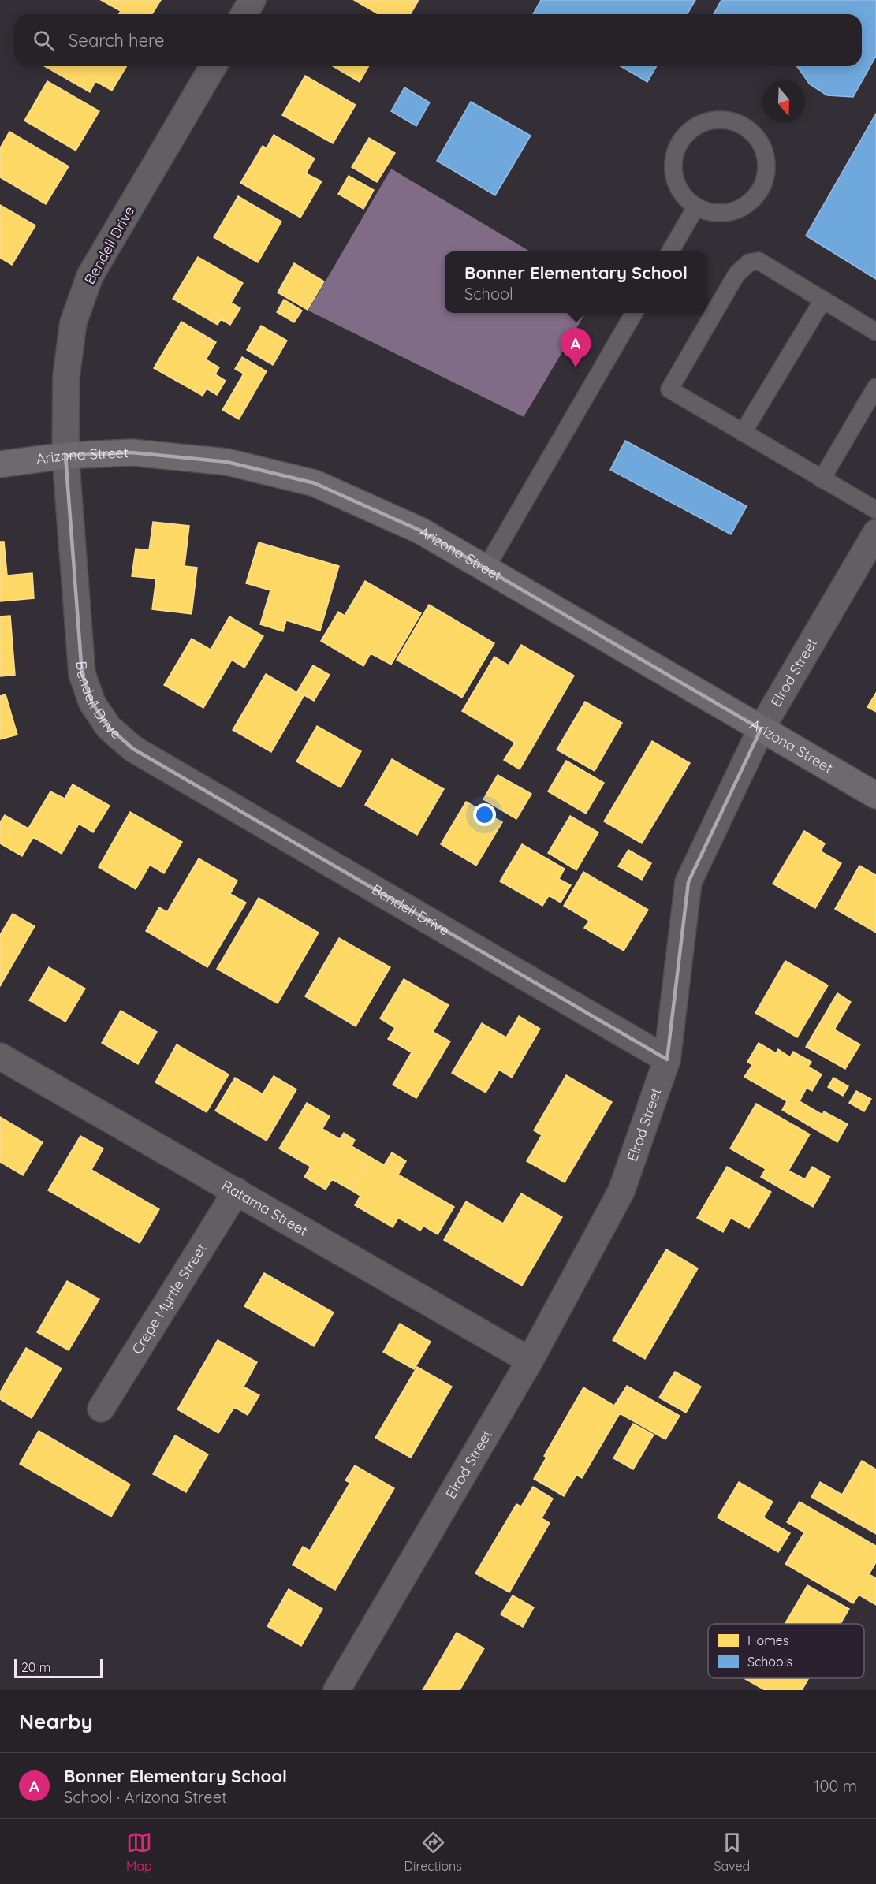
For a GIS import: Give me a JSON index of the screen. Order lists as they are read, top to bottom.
{
  "streets": {
    "street": [
      "Bendell Drive",
      "Arizona Street",
      "Elrod Street",
      "Ratama Street",
      "Crepe Myrtle Street"
    ]
  },
  "crossings": [
    ["Bendell Drive", "Arizona Street"],
    ["Bendell Drive", "Elrod Street"],
    ["Arizona Street", "Elrod Street"],
    ["Elrod Street", "Ratama Street"],
    ["Ratama Street", "Crepe Myrtle Street"]
  ],
  "legend": ["Homes", "Schools"],
  "scale_bar": "20 m",
  "north": "bottom",
  "page": {
    "search": "Search here",
    "popup": ["Bonner Elementary School", "School"],
    "pins": "A",
    "scale": "20 m",
    "heading": "Nearby",
    "list": [
      {
        "mark": "A",
        "name": "Bonner Elementary School",
        "note": "School · Arizona Street",
        "value": "100 m"
      }
    ],
    "nav": ["Map", "Directions", "Saved"]
  }
}
